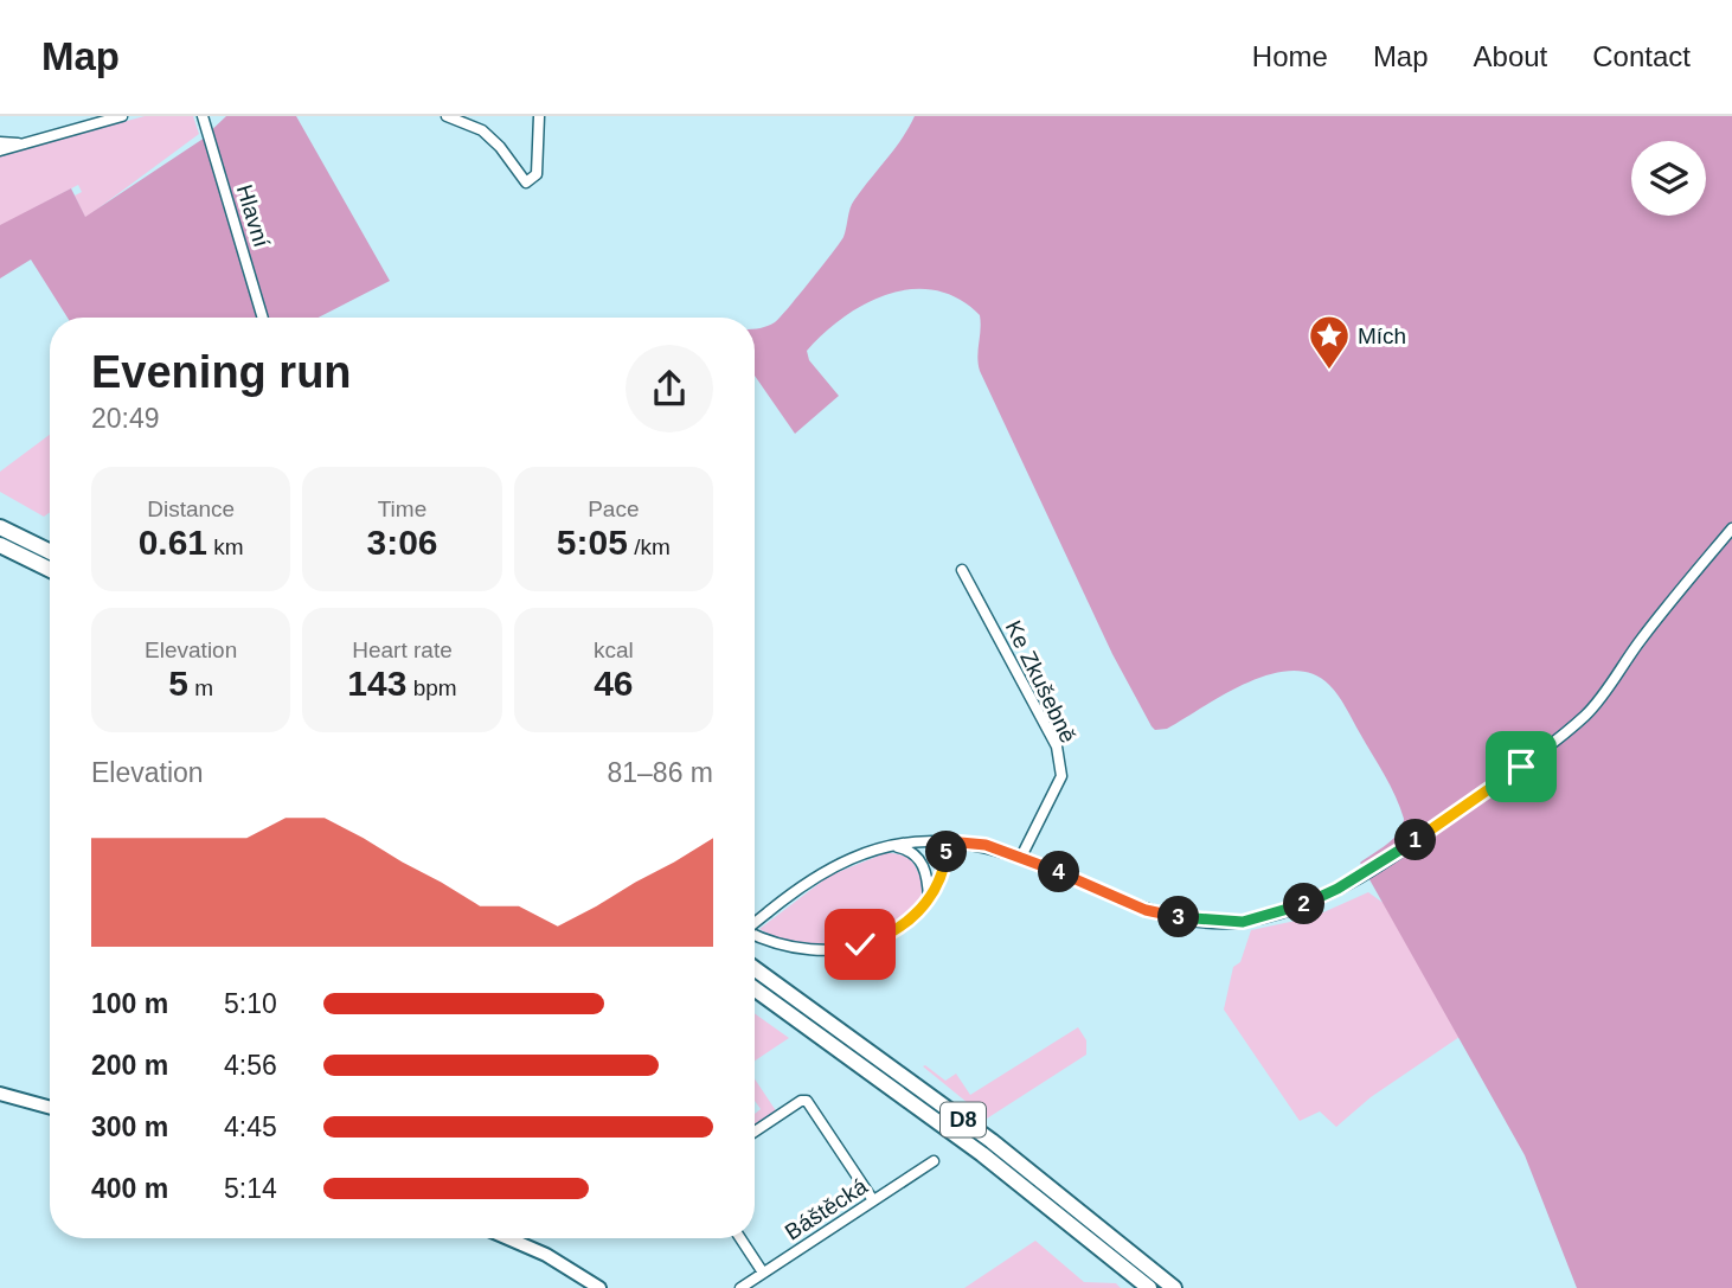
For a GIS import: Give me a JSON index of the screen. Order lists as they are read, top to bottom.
{
  "streets": {
    "highway": ["D8"],
    "street": ["Hlavní", "Ke Zkušebně", "Báštěcká"]
  },
  "places": {
    "place": ["Mích"]
  },
  "page": {
    "header": "Map",
    "nav": [
      "Home",
      "Map",
      "About",
      "Contact"
    ],
    "heading": ["Evening run", "20:49"],
    "stats": [
      ["Distance", "0.61 km"],
      ["Time", "3:06"],
      ["Pace", "5:05 /km"],
      ["Elevation", "5 m"],
      ["Heart rate", "143 bpm"],
      ["kcal", "46"]
    ],
    "chart": ["Elevation", "81–86 m"],
    "pins": [
      "1",
      "5",
      "4",
      "2",
      "3"
    ],
    "list": [
      {
        "name": "100 m",
        "note": "5:10"
      },
      {
        "name": "200 m",
        "note": "4:56"
      },
      {
        "name": "300 m",
        "note": "4:45"
      },
      {
        "name": "400 m",
        "note": "5:14"
      }
    ]
  }
}
